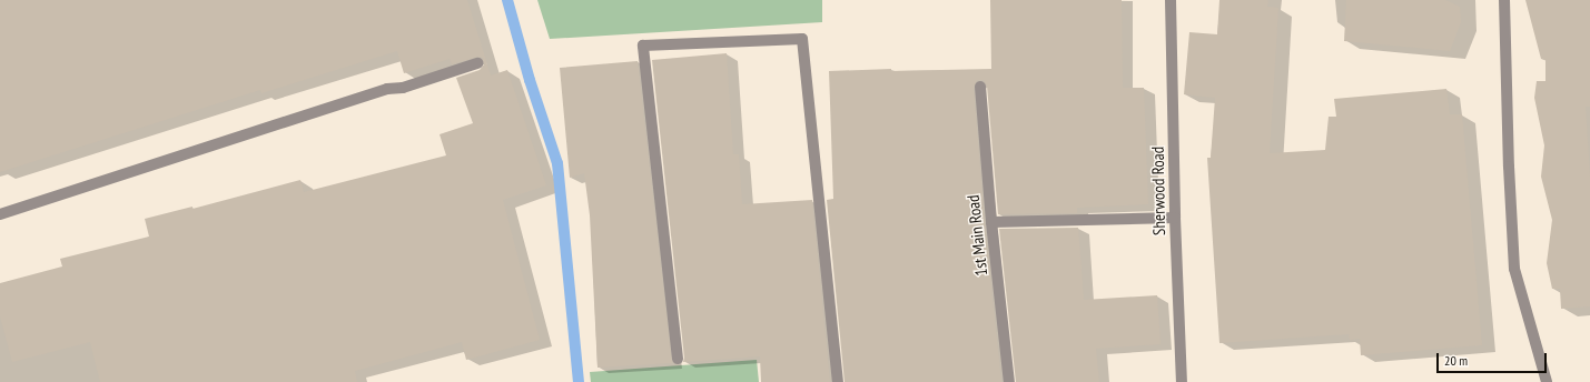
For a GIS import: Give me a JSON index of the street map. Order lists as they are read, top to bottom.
{
  "streets": {
    "street": ["Sherwood Road", "1st Main Road"]
  },
  "scale_bar": "20 m"
}
